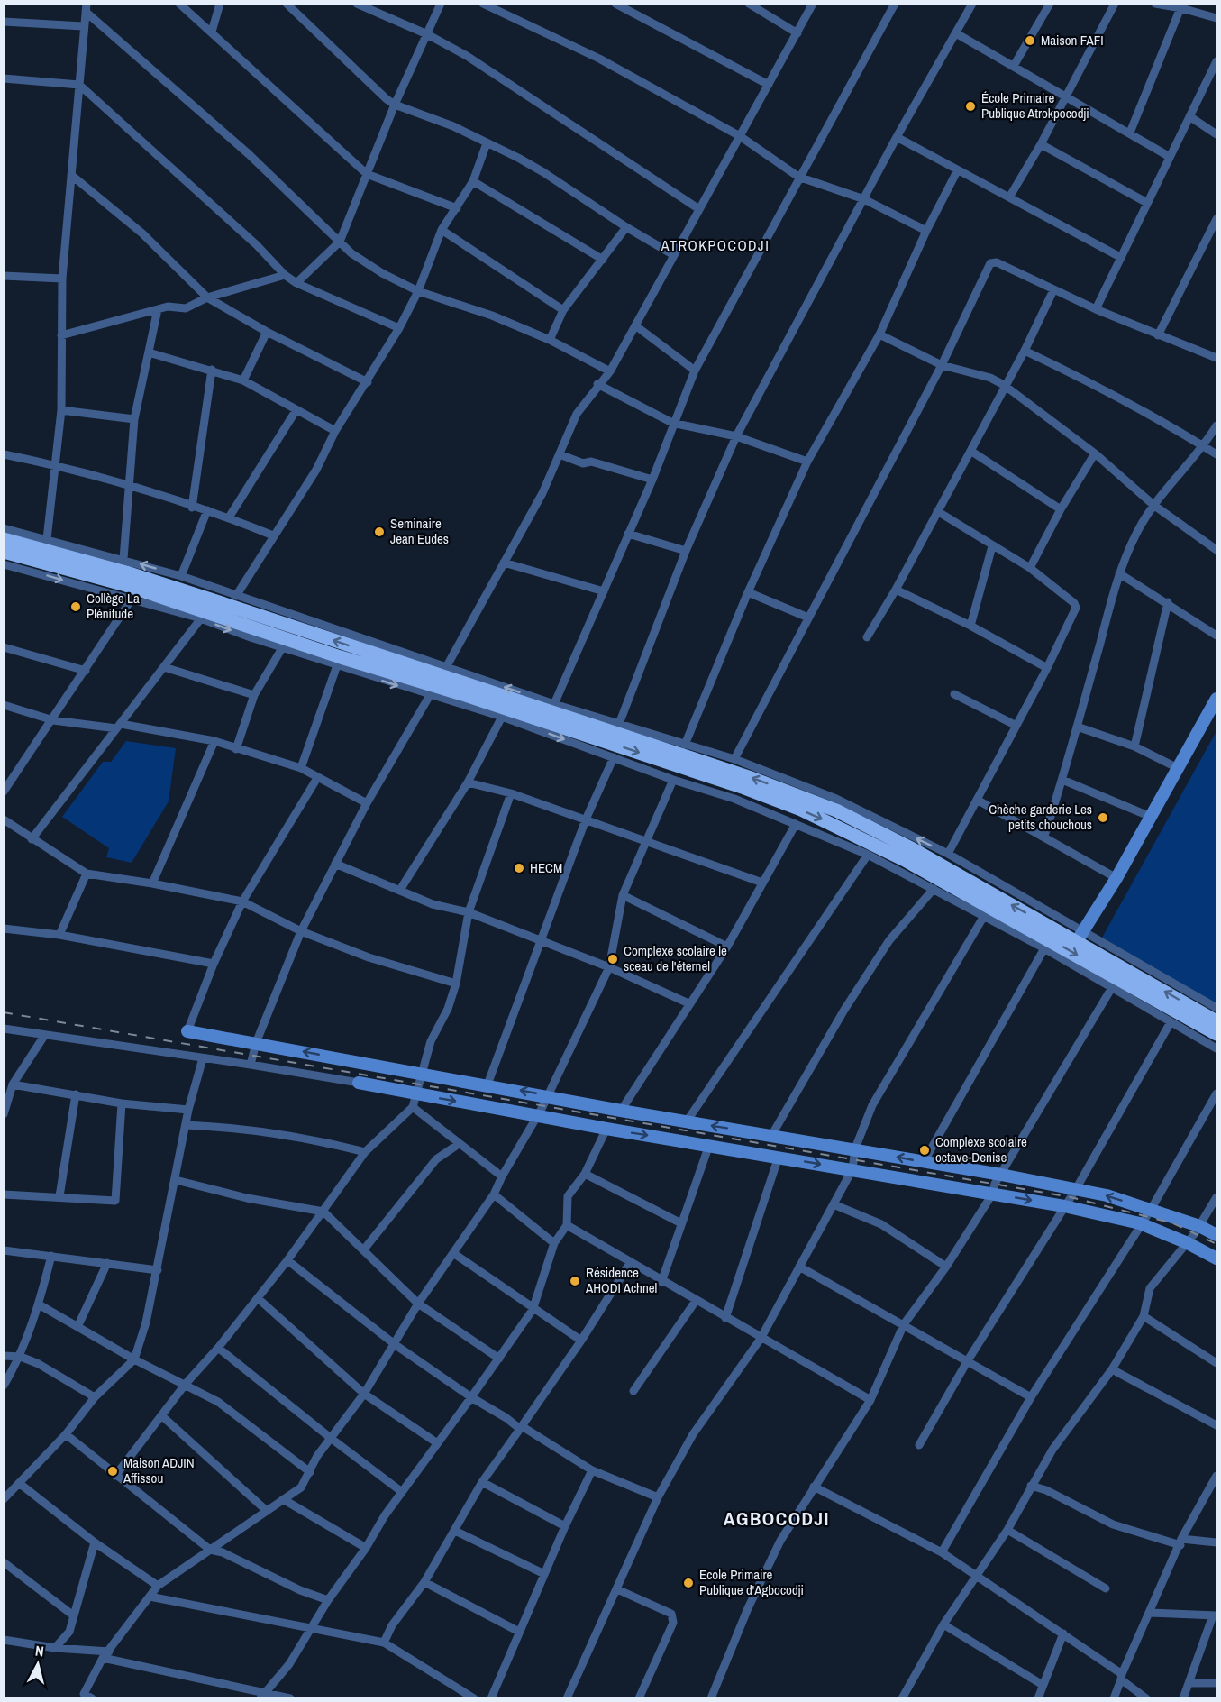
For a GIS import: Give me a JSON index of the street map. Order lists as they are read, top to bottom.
{
  "districts": ["ATROKPOCODJI", "AGBOCODJI"],
  "places": [
    "Maison FAFI",
    "École Primaire Publique Atrokpocodji",
    "Seminaire Jean Eudes",
    "Collège La Plénitude",
    "Chèche garderie Les petits chouchous",
    "HECM",
    "Complexe scolaire le sceau de l'éternel",
    "Complexe scolaire octave-Denise",
    "Résidence AHODI Achnel",
    "Maison ADJIN Affissou",
    "Ecole Primaire Publique d'Agbocodji"
  ],
  "north": "top"
}
